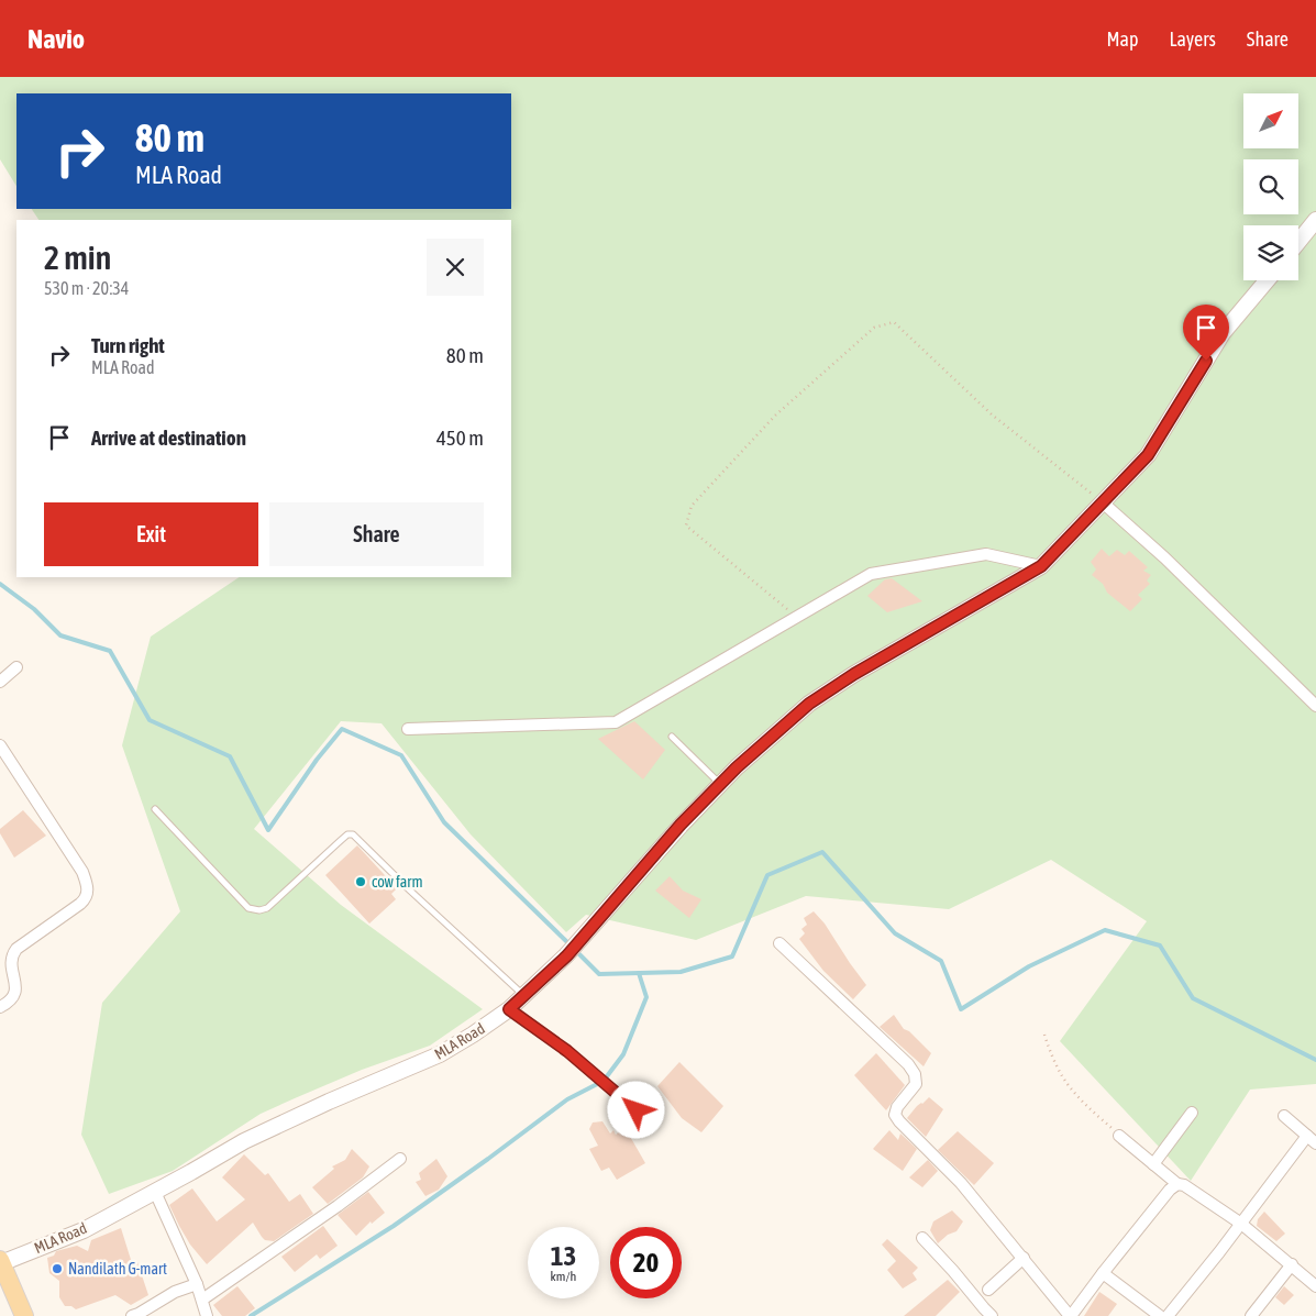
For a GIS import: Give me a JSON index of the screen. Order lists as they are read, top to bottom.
{
  "streets": {
    "street": ["MLA Road"]
  },
  "places": ["cow farm", "Nandilath G-mart"],
  "north": "top right",
  "page": {
    "header": "Navio",
    "nav": ["Map", "Layers", "Share"],
    "turn": ["80 m", "MLA Road"],
    "heading": ["2 min", "530 m · 20:34"],
    "list": [
      {
        "name": "Turn right",
        "note": "MLA Road",
        "value": "80 m"
      },
      {
        "name": "Arrive at destination",
        "value": "450 m"
      }
    ],
    "buttons": ["Exit", "Share"],
    "speed": "13 km/h",
    "limit": "20"
  }
}
